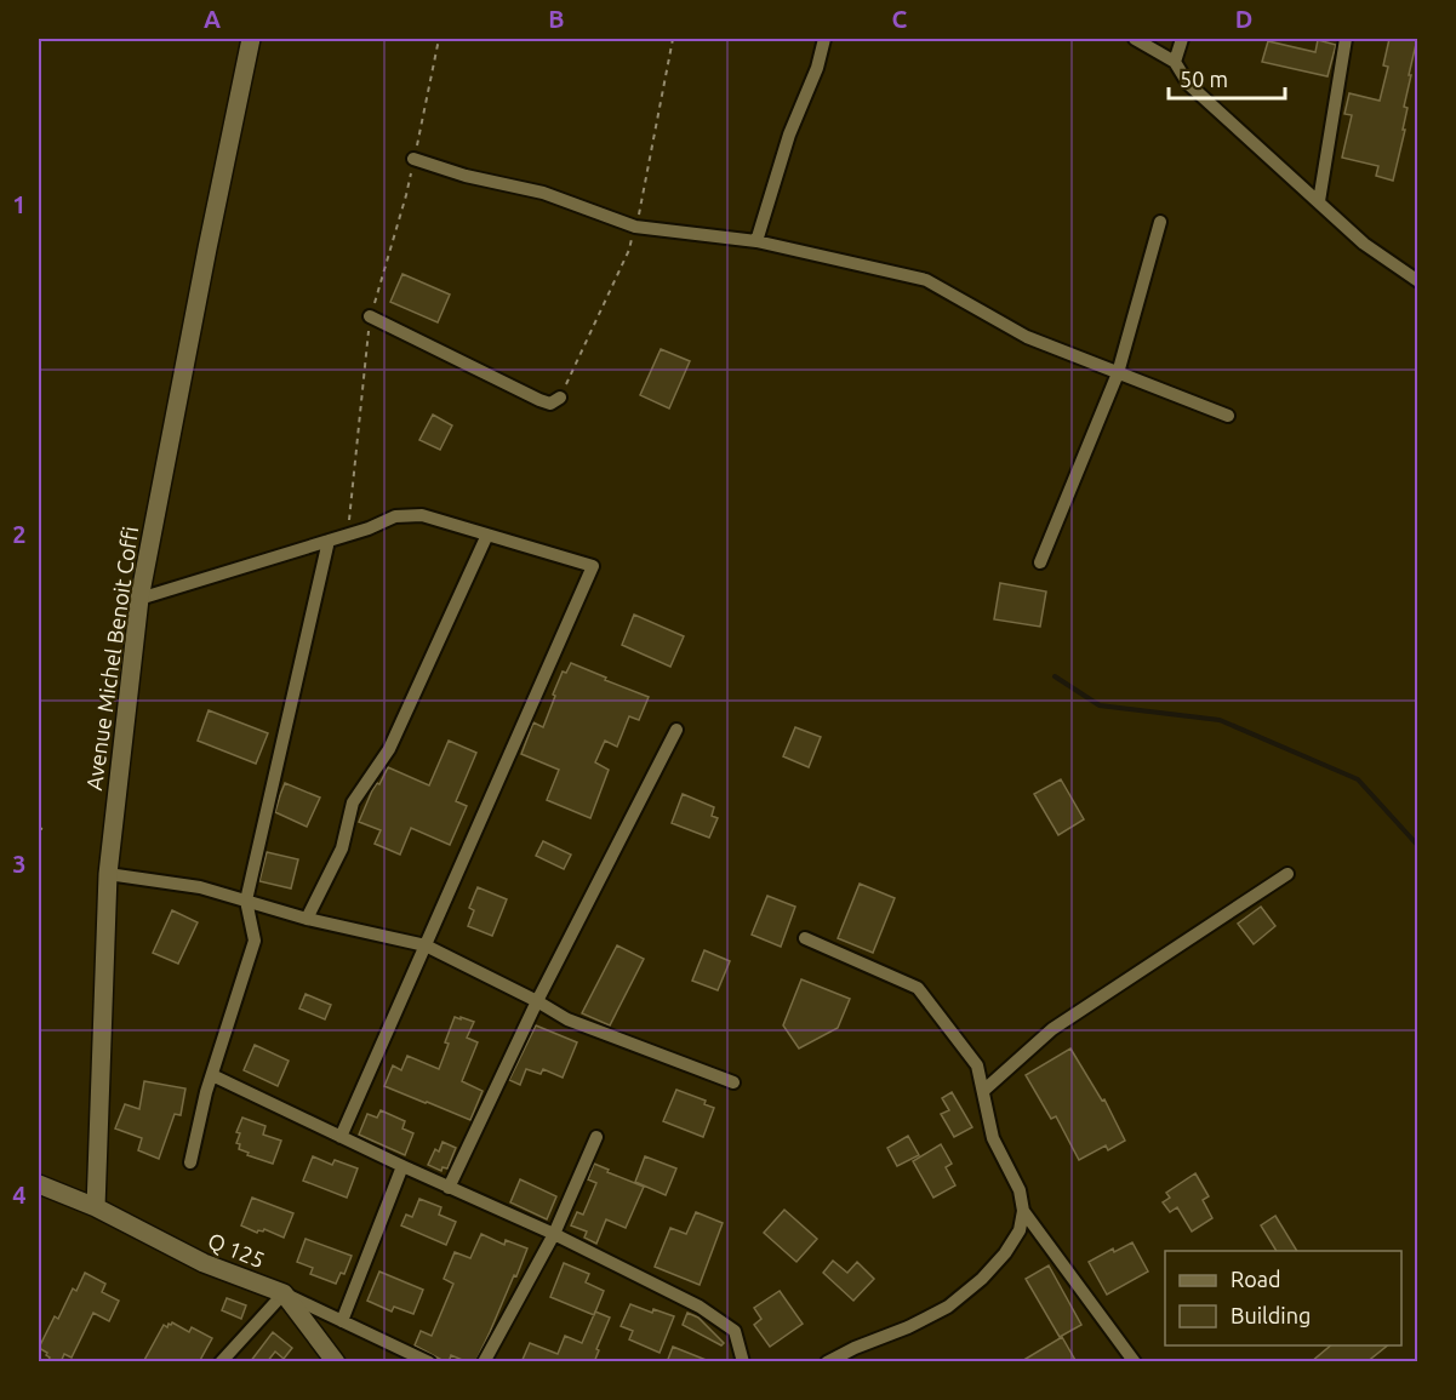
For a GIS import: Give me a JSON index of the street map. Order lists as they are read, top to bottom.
{
  "streets": {
    "street": ["Avenue Michel Benoit Coffi", "Q 125"]
  },
  "crossings": [
    ["Avenue Michel Benoit Coffi", "Q 125"]
  ],
  "legend": ["Road", "Building"],
  "scale_bar": "50 m",
  "grid": {
    "columns": [
      "A",
      "B",
      "C",
      "D"
    ],
    "rows": [
      "1",
      "2",
      "3",
      "4"
    ]
  }
}
